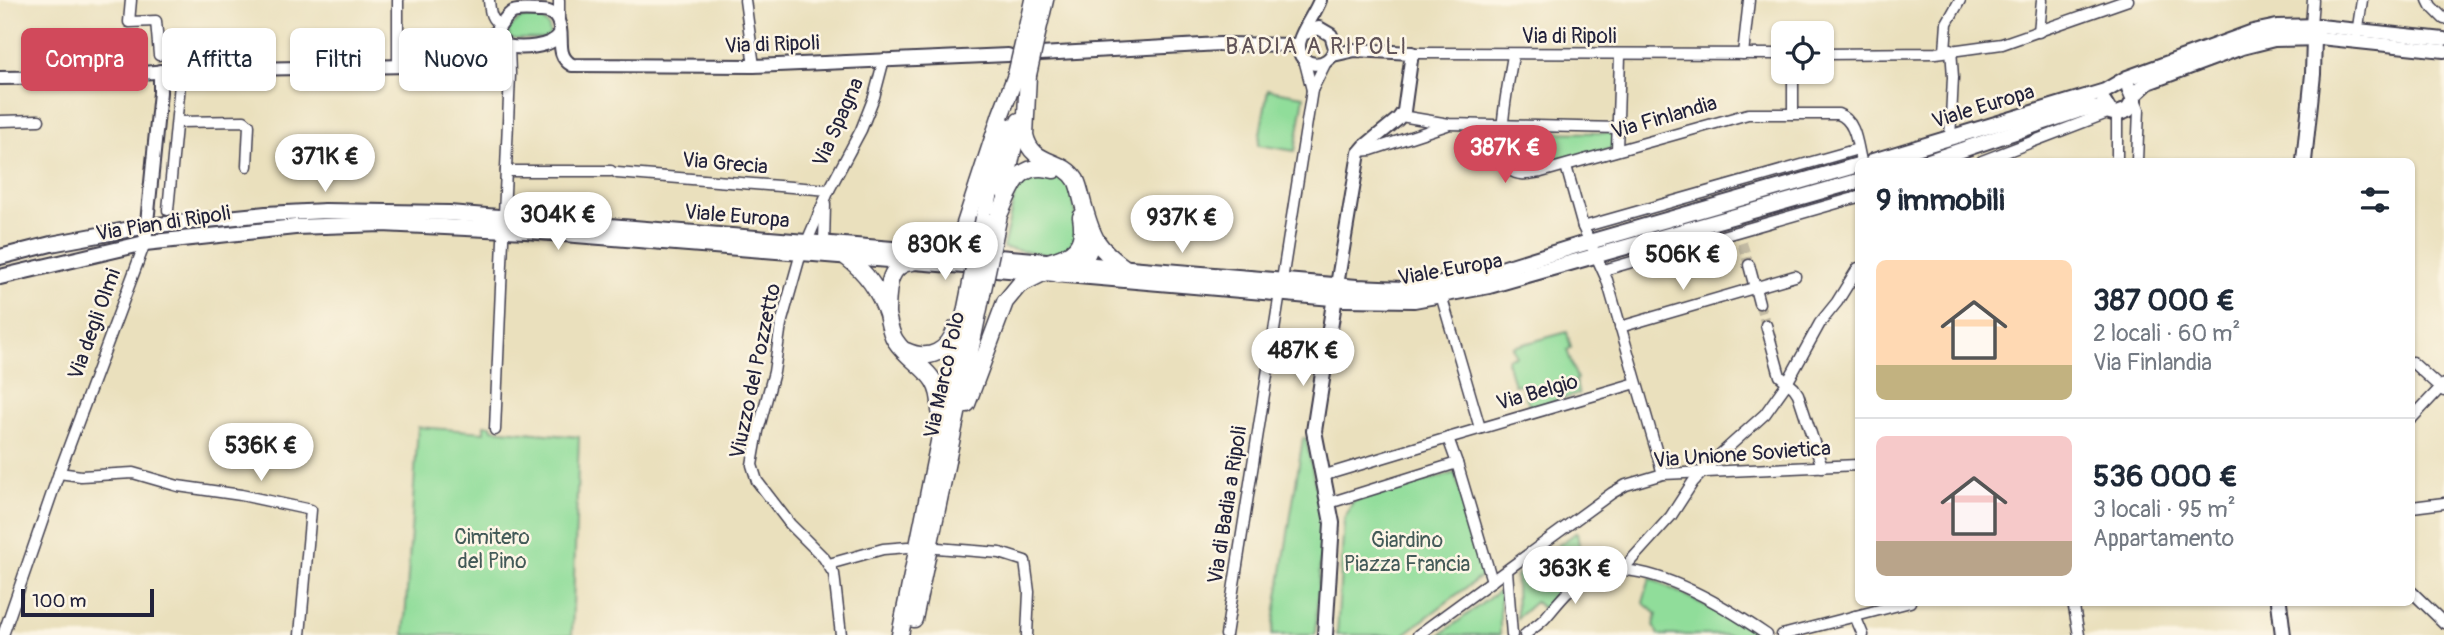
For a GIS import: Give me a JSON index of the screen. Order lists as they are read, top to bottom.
{
  "streets": {
    "highway": ["Via Marco Polo"],
    "main road": ["Viale Europa", "Via Pian di Ripoli"],
    "street": [
      "Via di Ripoli",
      "Via Finlandia",
      "Via Spagna",
      "Via Grecia",
      "Via degli Olmi",
      "Viuzzo del Pozzetto",
      "Via Belgio",
      "Via Unione Sovietica",
      "Via di Badia a Ripoli"
    ]
  },
  "crossings": [
    ["Via di Ripoli", "Via Finlandia"],
    ["Via di Ripoli", "Via Spagna"],
    ["Via di Ripoli", "Via di Badia a Ripoli"],
    ["Viale Europa", "Via Spagna"],
    ["Viale Europa", "Via Pian di Ripoli"],
    ["Viale Europa", "Viuzzo del Pozzetto"],
    ["Viale Europa", "Via di Badia a Ripoli"],
    ["Via Spagna", "Via Grecia"],
    ["Via Spagna", "Viuzzo del Pozzetto"],
    ["Via Pian di Ripoli", "Via degli Olmi"]
  ],
  "districts": ["BADIA A RIPOLI"],
  "parks": ["Cimitero del Pino", "Giardino Piazza Francia"],
  "scale_bar": "100 m",
  "page": {
    "chip": [
      "Compra",
      "Affitta",
      "Filtri",
      "Nuovo"
    ],
    "price": [
      "387K €",
      "371K €",
      "304K €",
      "937K €",
      "830K €",
      "506K €",
      "487K €",
      "536K €",
      "363K €"
    ],
    "heading": "9 immobili",
    "list": [
      {
        "name": "387 000 €",
        "note": "2 locali · 60 m² · Via Finlandia"
      },
      {
        "name": "536 000 €",
        "note": "3 locali · 95 m² · Appartamento"
      }
    ],
    "scale": "100 m"
  }
}
